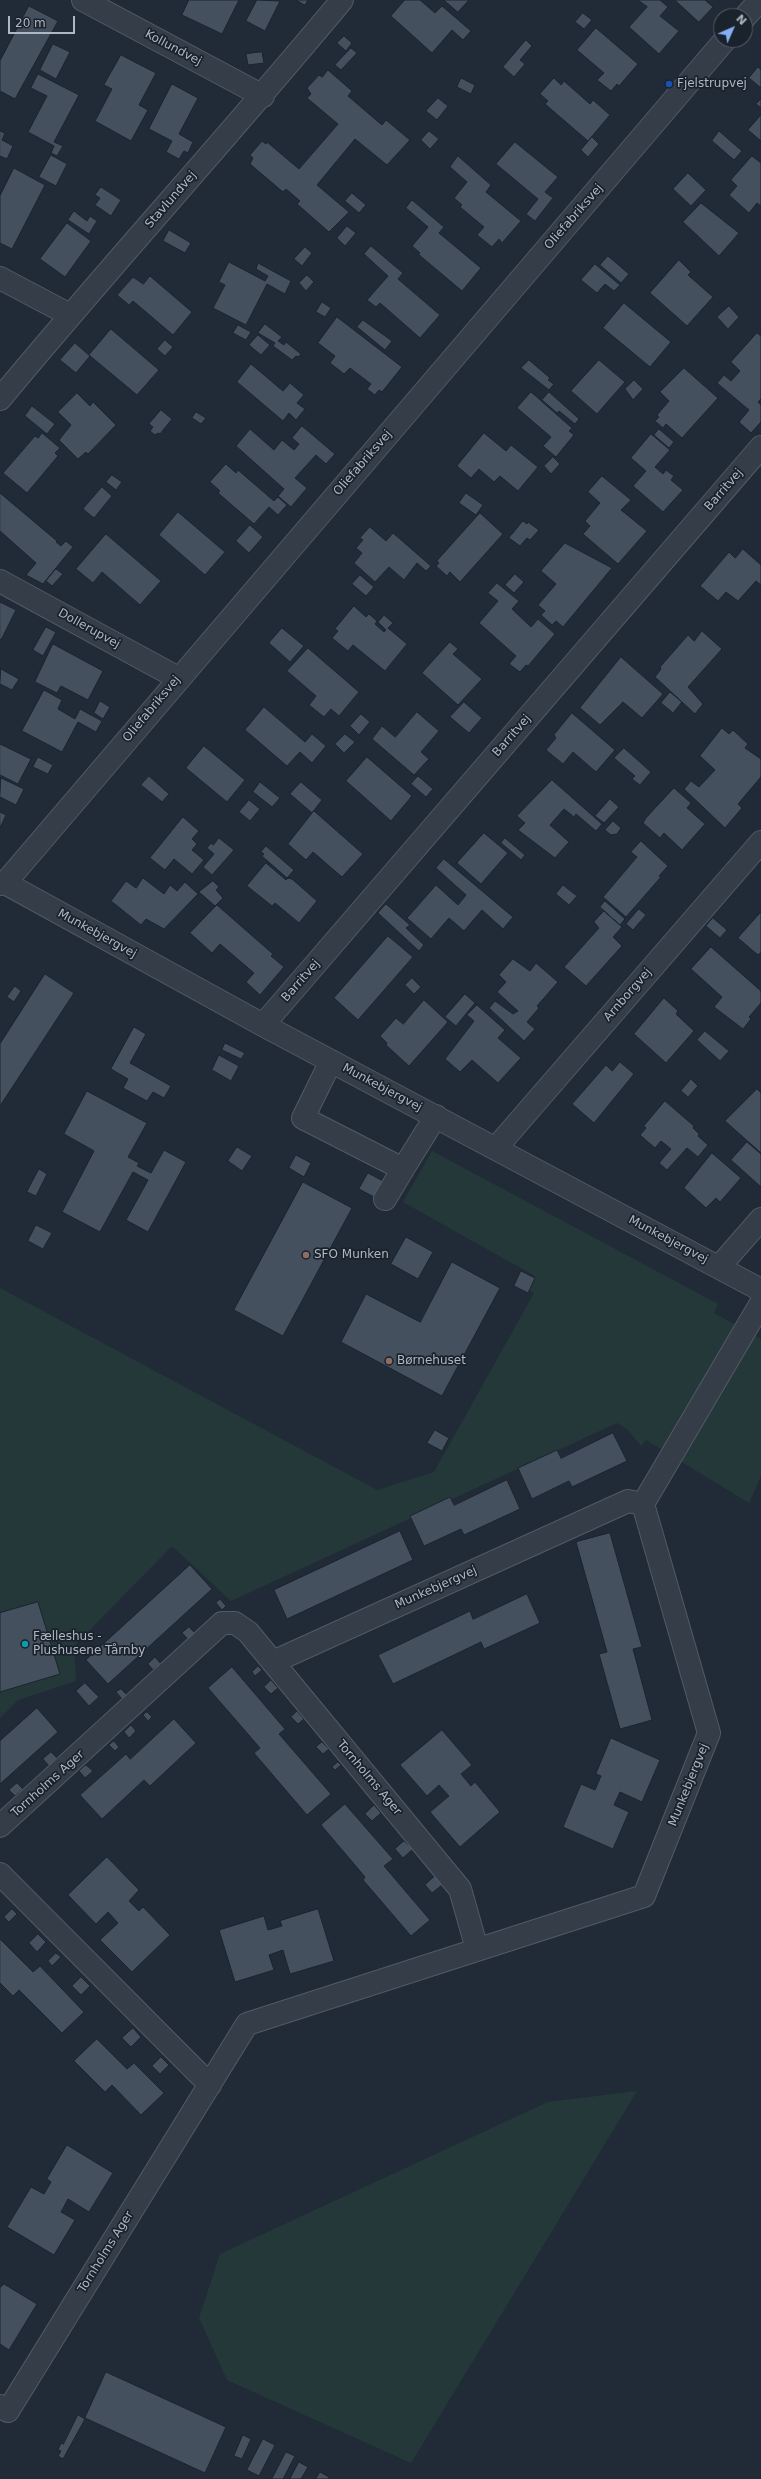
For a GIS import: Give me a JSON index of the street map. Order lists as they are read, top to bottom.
{
  "streets": {
    "street": [
      "Kollundvej",
      "Stavlundvej",
      "Oliefabriksvej",
      "Barritvej",
      "Dollerupvej",
      "Munkebjergvej",
      "Arnborgvej",
      "Tornholms Ager"
    ]
  },
  "crossings": [
    ["Kollundvej", "Stavlundvej"],
    ["Oliefabriksvej", "Dollerupvej"],
    ["Oliefabriksvej", "Munkebjergvej"],
    ["Barritvej", "Munkebjergvej"],
    ["Munkebjergvej", "Arnborgvej"],
    ["Munkebjergvej", "Tornholms Ager"]
  ],
  "places": [
    "Fjelstrupvej",
    "SFO Munken",
    "Børnehuset",
    "Fælleshus - Plushusene Tårnby"
  ],
  "scale_bar": "20 m",
  "north": "top right"
}
